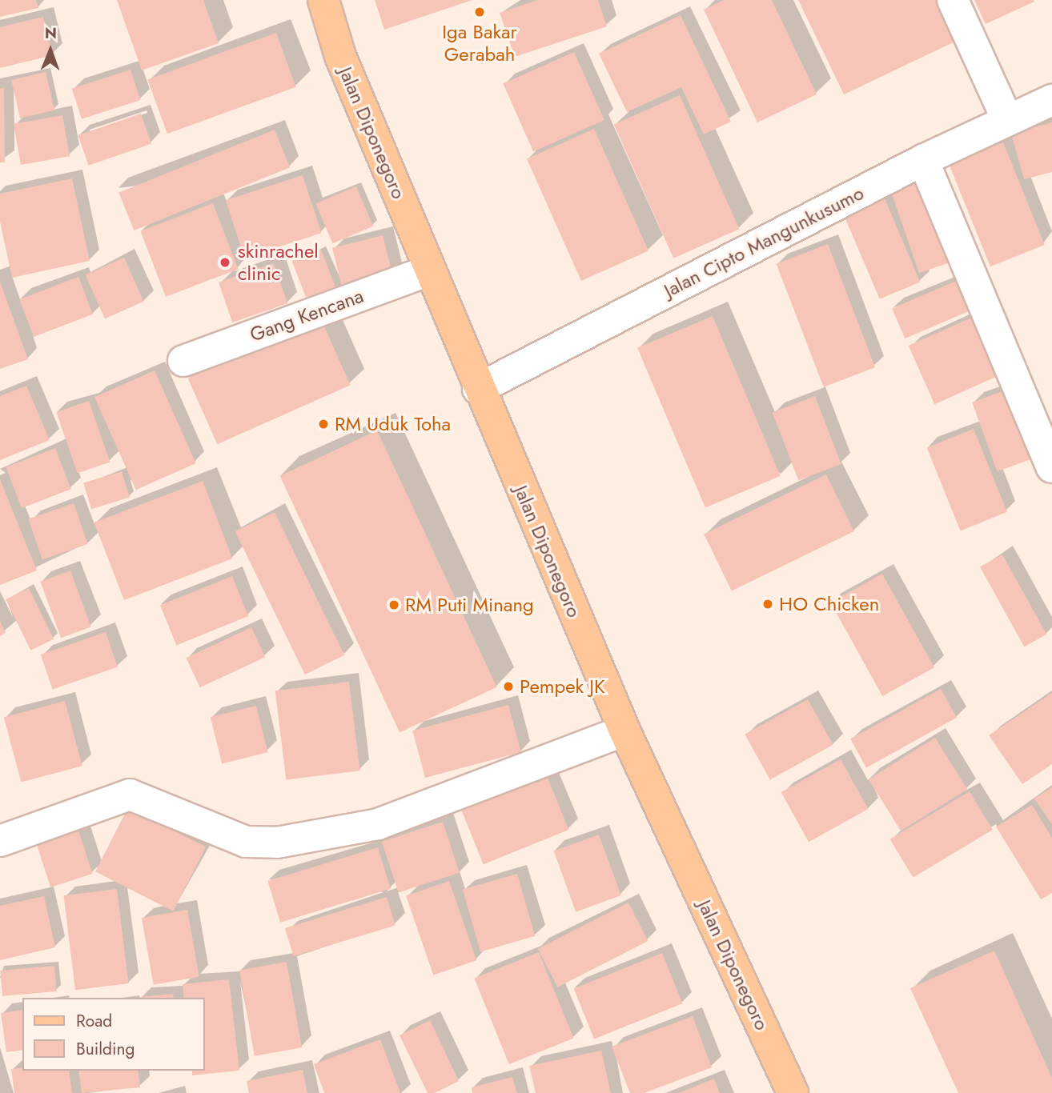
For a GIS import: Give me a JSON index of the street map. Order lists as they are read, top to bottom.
{
  "streets": {
    "main road": ["Jalan Diponegoro"],
    "street": ["Jalan Cipto Mangunkusumo", "Gang Kencana"]
  },
  "crossings": [
    ["Jalan Diponegoro", "Jalan Cipto Mangunkusumo"],
    ["Jalan Diponegoro", "Gang Kencana"]
  ],
  "places": [
    "Iga Bakar Gerabah",
    "skinrachel clinic",
    "RM Uduk Toha",
    "HO Chicken",
    "RM Puti Minang",
    "Pempek JK"
  ],
  "legend": ["Road", "Building"],
  "north": "top"
}
